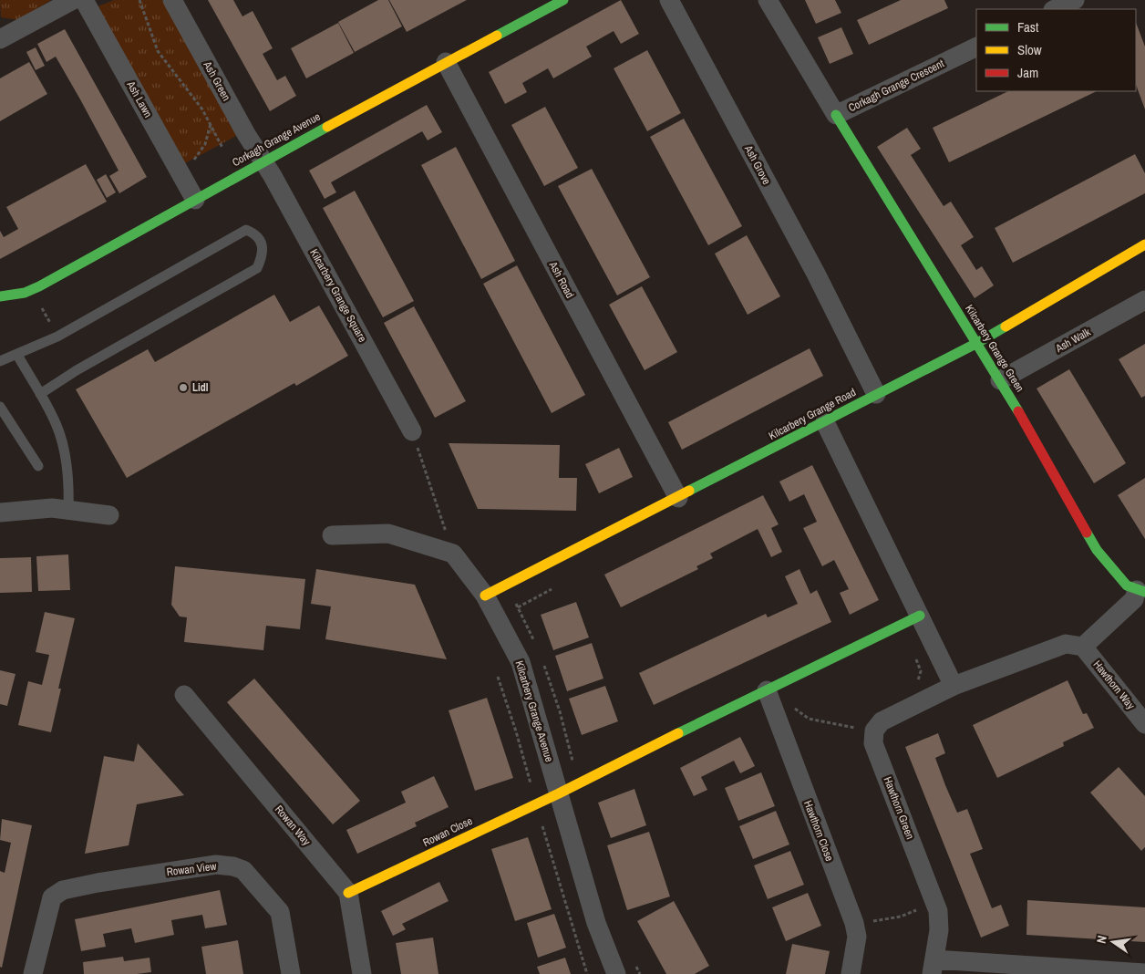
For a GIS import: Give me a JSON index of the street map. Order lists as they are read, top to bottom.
{
  "streets": {
    "street": [
      "Ash Green",
      "Corkagh Grange Crescent",
      "Ash Lawn",
      "Corkagh Grange Avenue",
      "Ash Grove",
      "Ash Road",
      "Kilcarbery Grange Square",
      "Ash Walk",
      "Kilcarbery Grange Green",
      "Kilcarbery Grange Road",
      "Hawthorn Way",
      "Kilcarbery Grange Avenue",
      "Hawthorn Green",
      "Rowan Way",
      "Hawthorn Close",
      "Rowan Close",
      "Rowan View"
    ]
  },
  "crossings": [
    ["Ash Green", "Corkagh Grange Avenue"],
    ["Ash Green", "Kilcarbery Grange Square"],
    ["Corkagh Grange Crescent", "Kilcarbery Grange Green"],
    ["Ash Lawn", "Corkagh Grange Avenue"],
    ["Corkagh Grange Avenue", "Ash Road"],
    ["Corkagh Grange Avenue", "Kilcarbery Grange Square"],
    ["Ash Grove", "Kilcarbery Grange Road"],
    ["Ash Road", "Kilcarbery Grange Road"],
    ["Ash Walk", "Kilcarbery Grange Green"],
    ["Kilcarbery Grange Green", "Kilcarbery Grange Road"],
    ["Kilcarbery Grange Road", "Kilcarbery Grange Avenue"],
    ["Kilcarbery Grange Avenue", "Rowan Close"],
    ["Rowan Way", "Rowan Close"]
  ],
  "places": ["Lidl"],
  "legend": ["Fast", "Slow", "Jam"],
  "north": "left"
}
